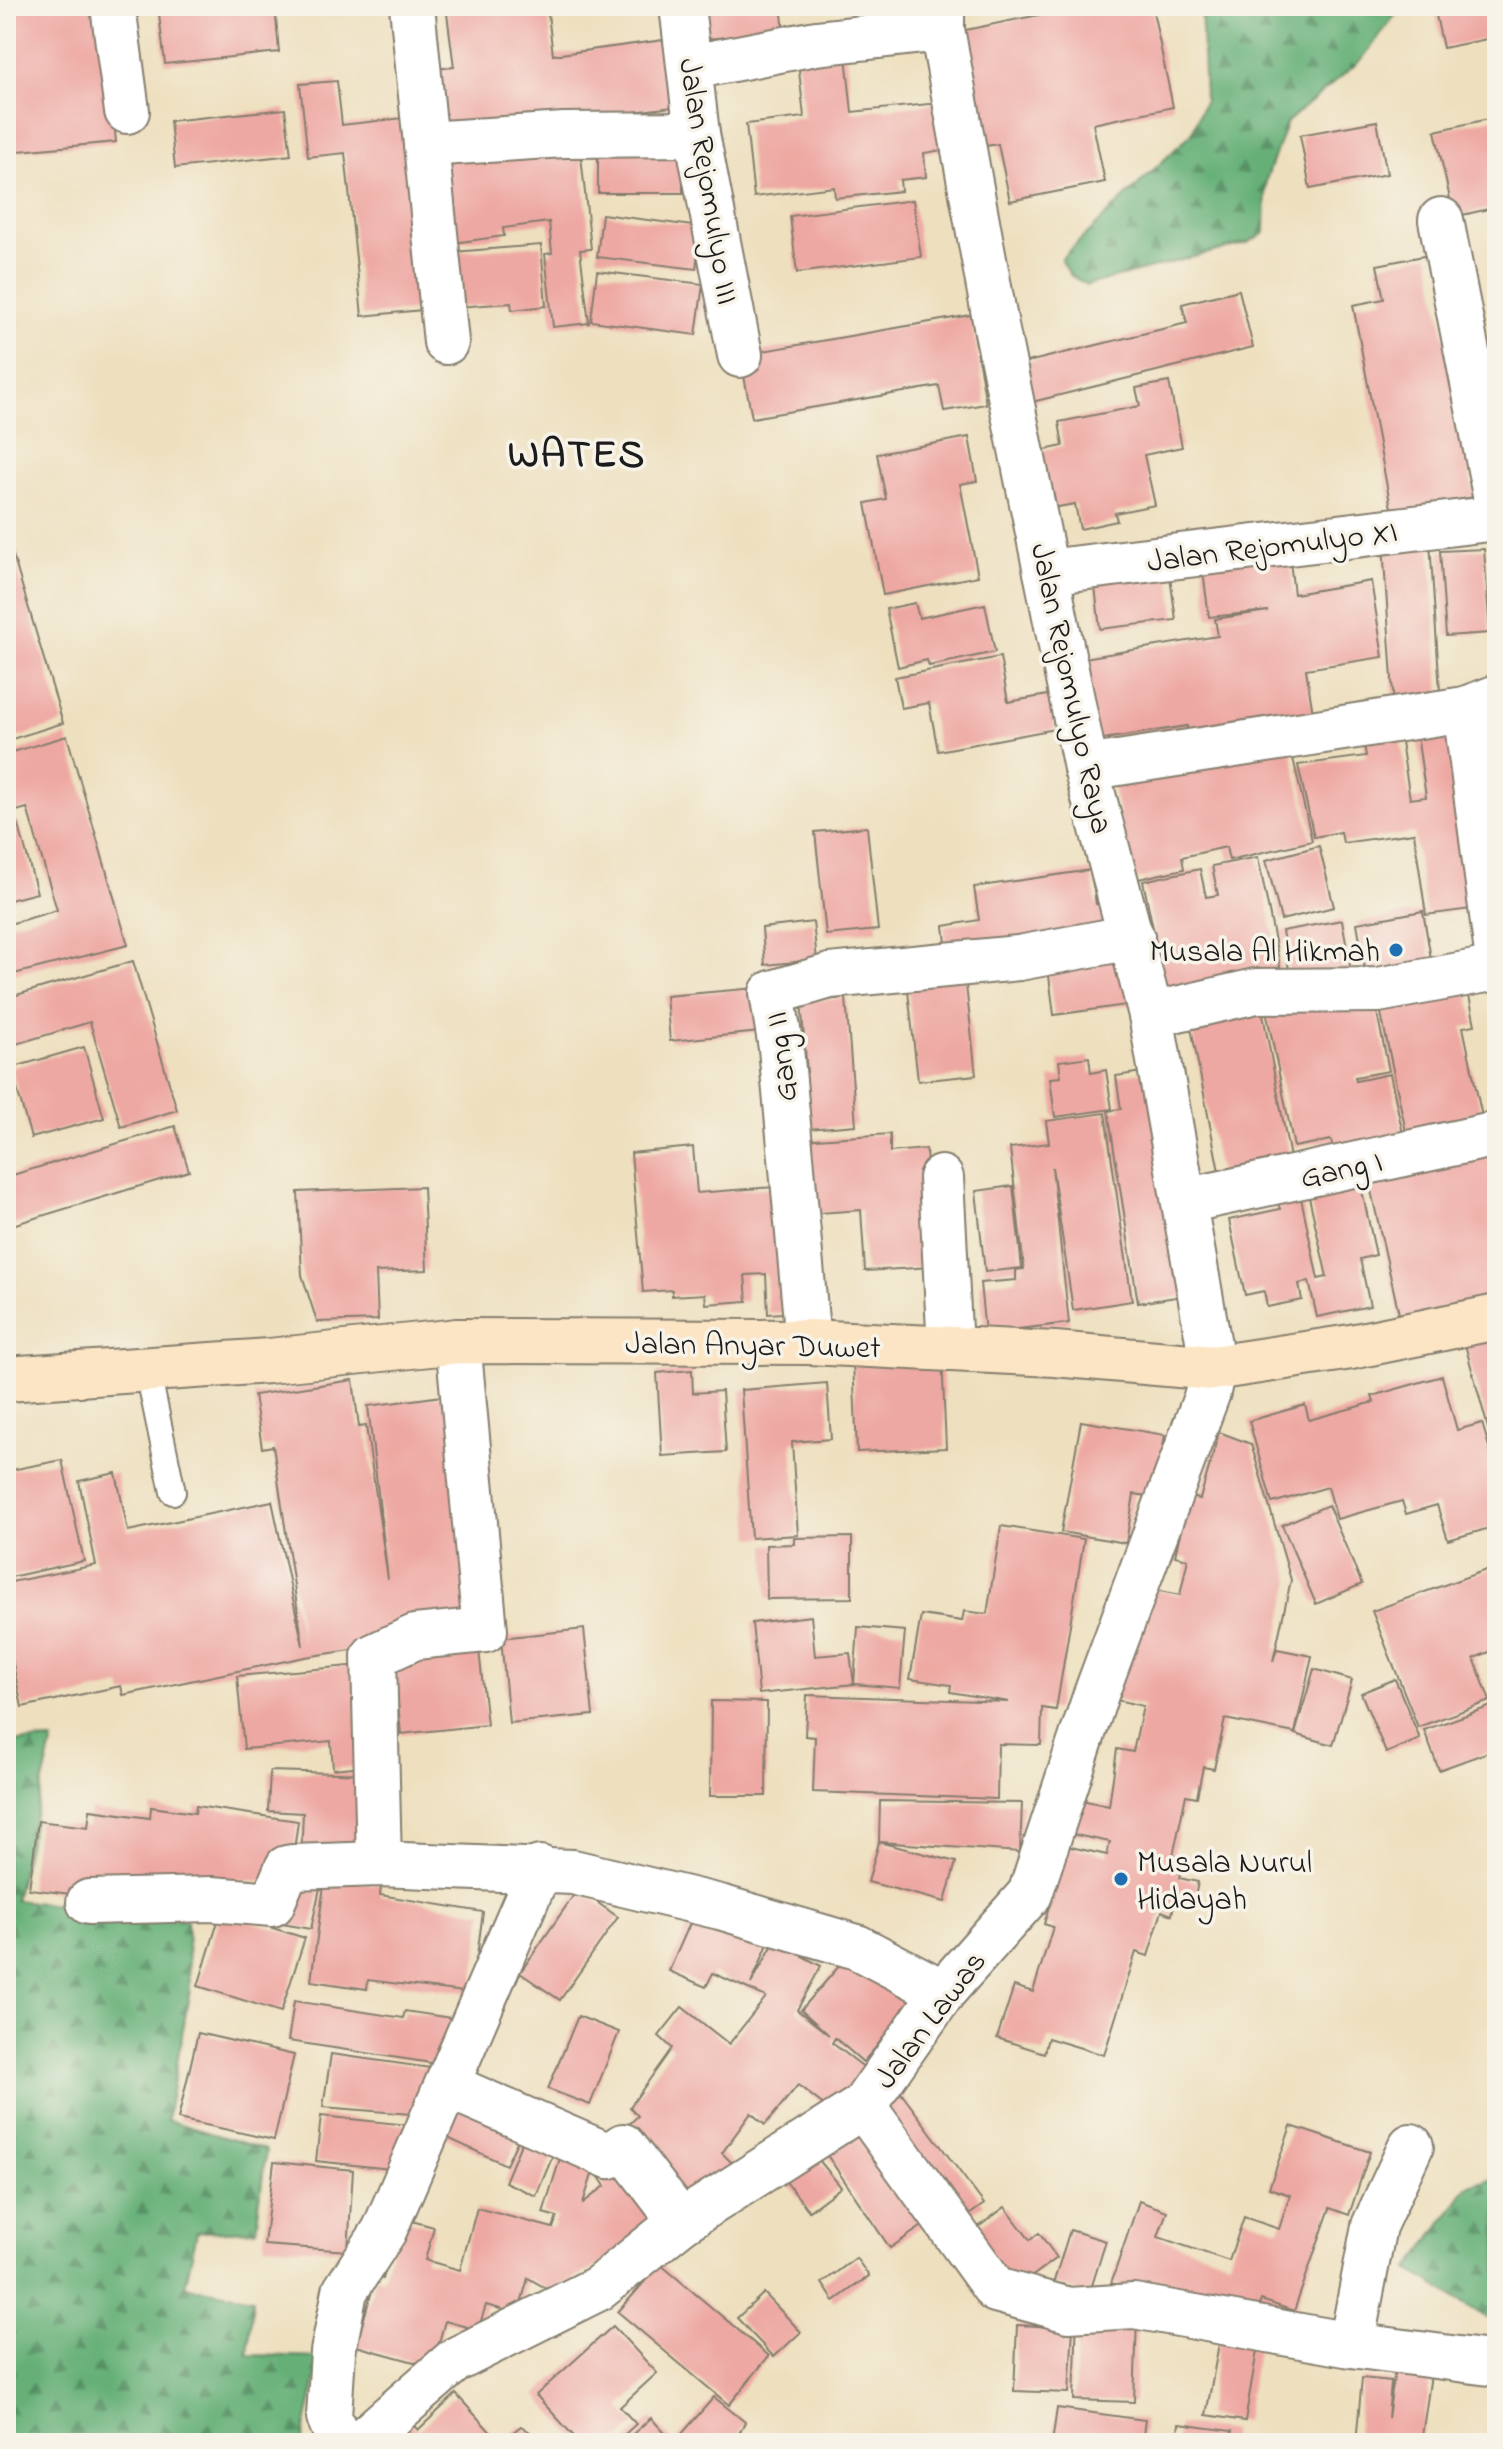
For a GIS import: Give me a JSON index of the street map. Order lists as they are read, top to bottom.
{
  "streets": {
    "street": [
      "Jalan Rejomulyo III",
      "Jalan Rejomulyo XI",
      "Jalan Rejomulyo Raya",
      "Gang II",
      "Gang I",
      "Jalan Anyar Duwet",
      "Jalan Lawas"
    ]
  },
  "crossings": [
    ["Jalan Rejomulyo XI", "Jalan Rejomulyo Raya"],
    ["Jalan Rejomulyo Raya", "Gang II"],
    ["Jalan Rejomulyo Raya", "Gang I"],
    ["Jalan Rejomulyo Raya", "Jalan Anyar Duwet"],
    ["Jalan Rejomulyo Raya", "Jalan Lawas"],
    ["Gang II", "Jalan Anyar Duwet"],
    ["Jalan Anyar Duwet", "Jalan Lawas"]
  ],
  "districts": ["WATES"],
  "places": ["Musala Al Hikmah", "Musala Nurul Hidayah"]
}
